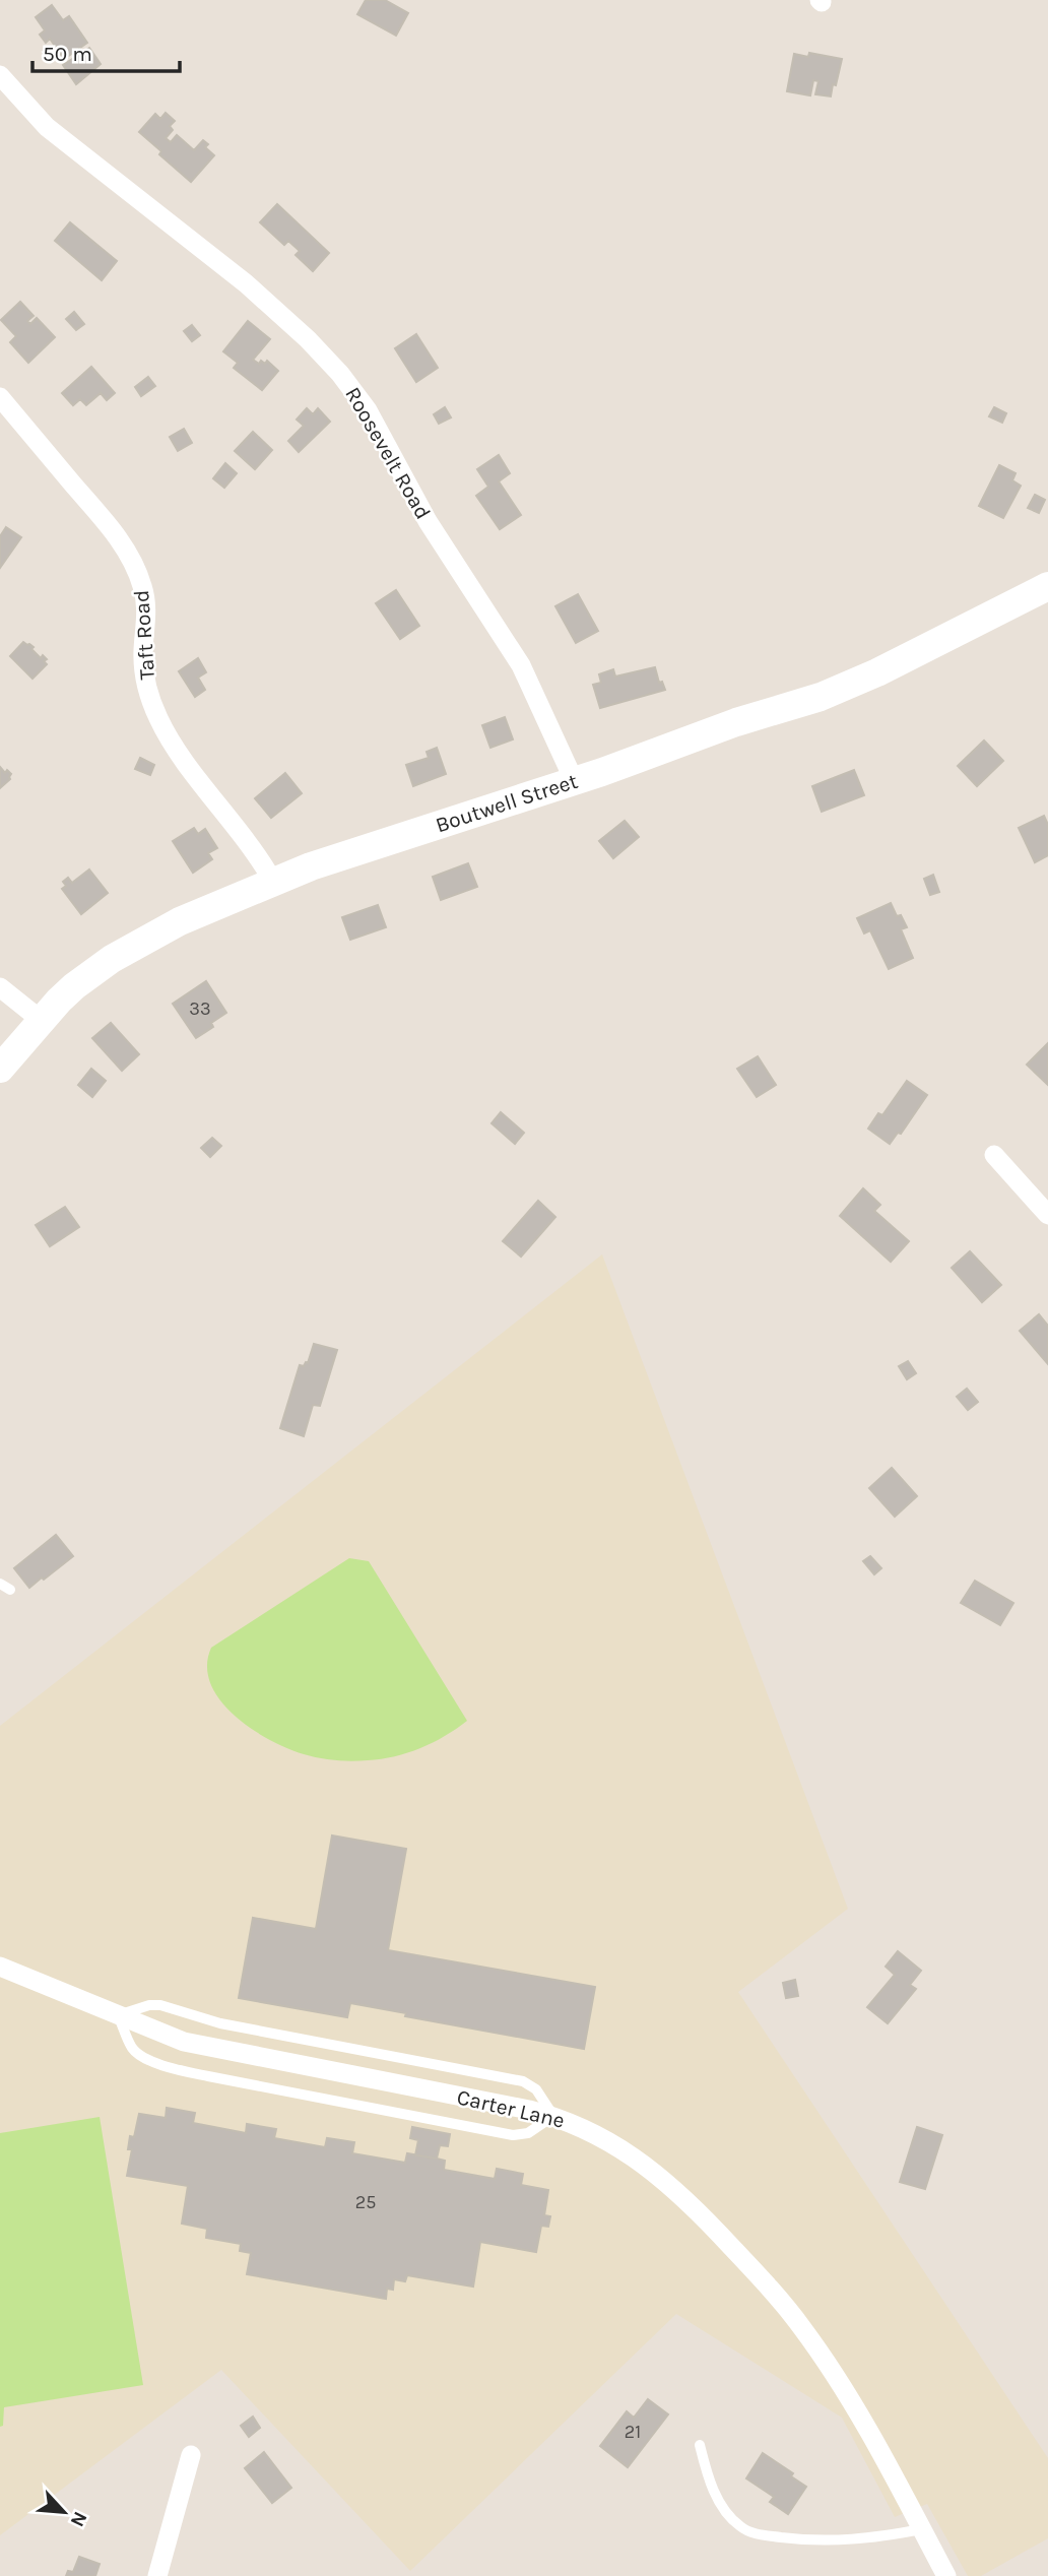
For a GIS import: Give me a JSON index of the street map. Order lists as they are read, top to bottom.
{
  "streets": {
    "street": [
      "Roosevelt Road",
      "Taft Road",
      "Boutwell Street",
      "Carter Lane"
    ]
  },
  "crossings": [
    ["Roosevelt Road", "Boutwell Street"],
    ["Taft Road", "Boutwell Street"]
  ],
  "house_numbers": ["33", "25", "21"],
  "scale_bar": "50 m",
  "north": "bottom right"
}
